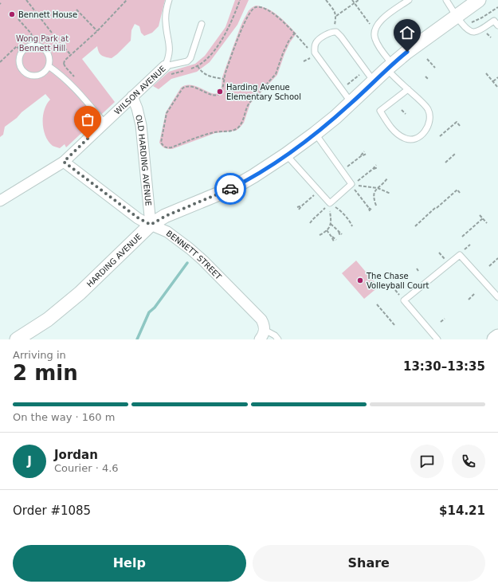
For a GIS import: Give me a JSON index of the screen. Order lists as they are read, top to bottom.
{
  "streets": {
    "street": [
      "WILSON AVENUE",
      "OLD HARDING AVENUE",
      "BENNETT STREET",
      "HARDING AVENUE"
    ]
  },
  "crossings": [
    ["WILSON AVENUE", "OLD HARDING AVENUE"],
    ["WILSON AVENUE", "BENNETT STREET"],
    ["OLD HARDING AVENUE", "BENNETT STREET"],
    ["OLD HARDING AVENUE", "HARDING AVENUE"],
    ["BENNETT STREET", "HARDING AVENUE"]
  ],
  "parks": ["Wong Park at Bennett Hill"],
  "places": ["Bennett House", "Harding Avenue Elementary School", "The Chase Volleyball Court"],
  "page": {
    "heading": ["2 min", "Arriving in", "13:30–13:35"],
    "panel": [
      "Jordan",
      "Courier · 4.6",
      "Order #1085",
      "$14.21"
    ],
    "bar": "On the way · 160 m",
    "round": "J",
    "buttons": ["Help", "Share"]
  }
}
